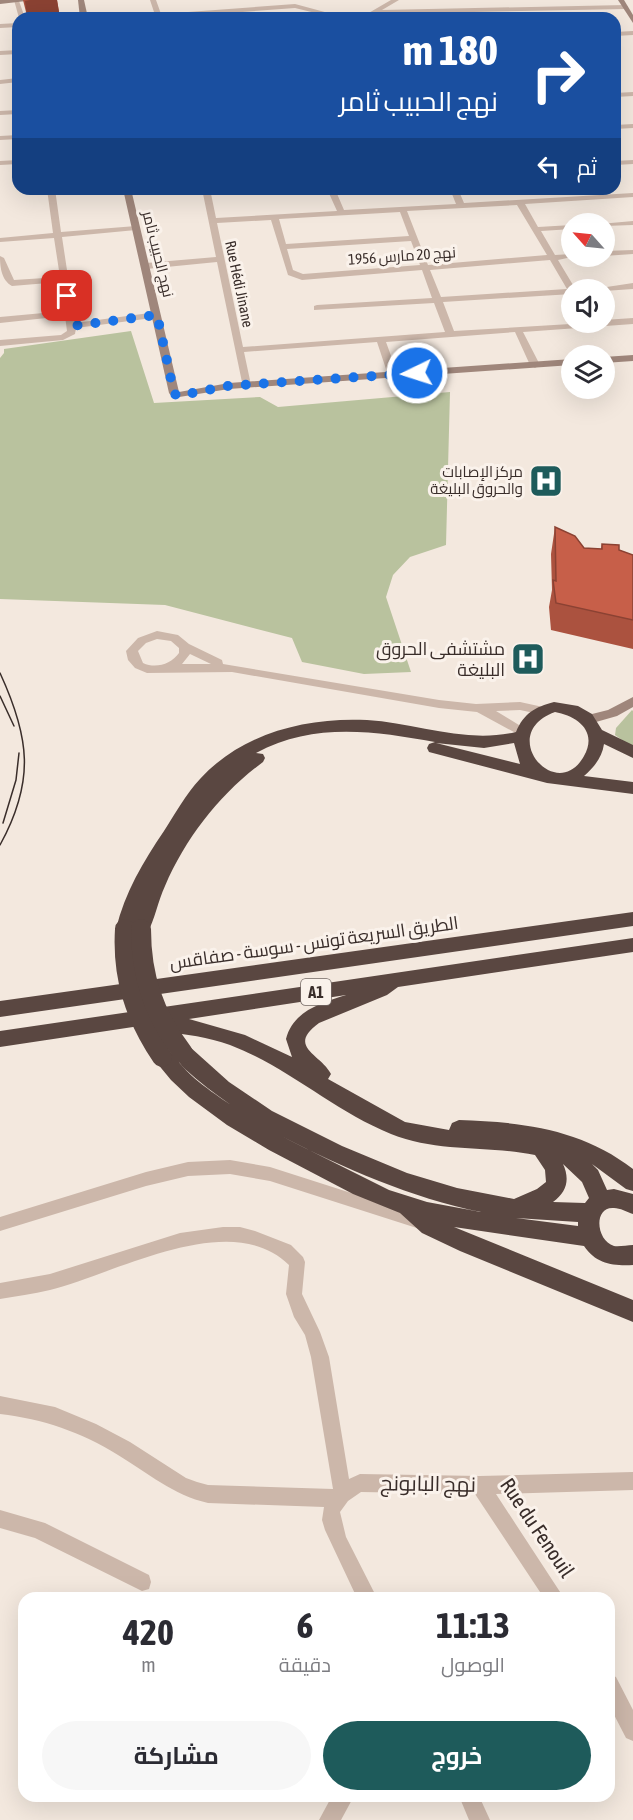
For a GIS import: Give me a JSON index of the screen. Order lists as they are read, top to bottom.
{
  "streets": {
    "highway": ["الطريق السريعة تونس - سوسة - صفاقس", "A1"],
    "street": [
      "نهج الحبيب ثامر",
      "نهج 20 مارس 1956",
      "Rue Hédi Jinane",
      "نهج البابونج",
      "Rue du Fenouil"
    ]
  },
  "crossings": [
    ["نهج الحبيب ثامر", "Rue Hédi Jinane"],
    ["نهج البابونج", "Rue du Fenouil"]
  ],
  "places": {
    "hospital": ["مركز الإصابات والحروق البليغة", "مشتشفى الحروق البليغة"]
  },
  "north": "top left",
  "page": {
    "turn": ["180 m", "نهج الحبيب ثامر"],
    "then": "ثم",
    "eta": [
      "11:13",
      "الوصول",
      "6",
      "دقيقة",
      "420",
      "m"
    ],
    "buttons": ["خروج", "مشاركة"]
  }
}
